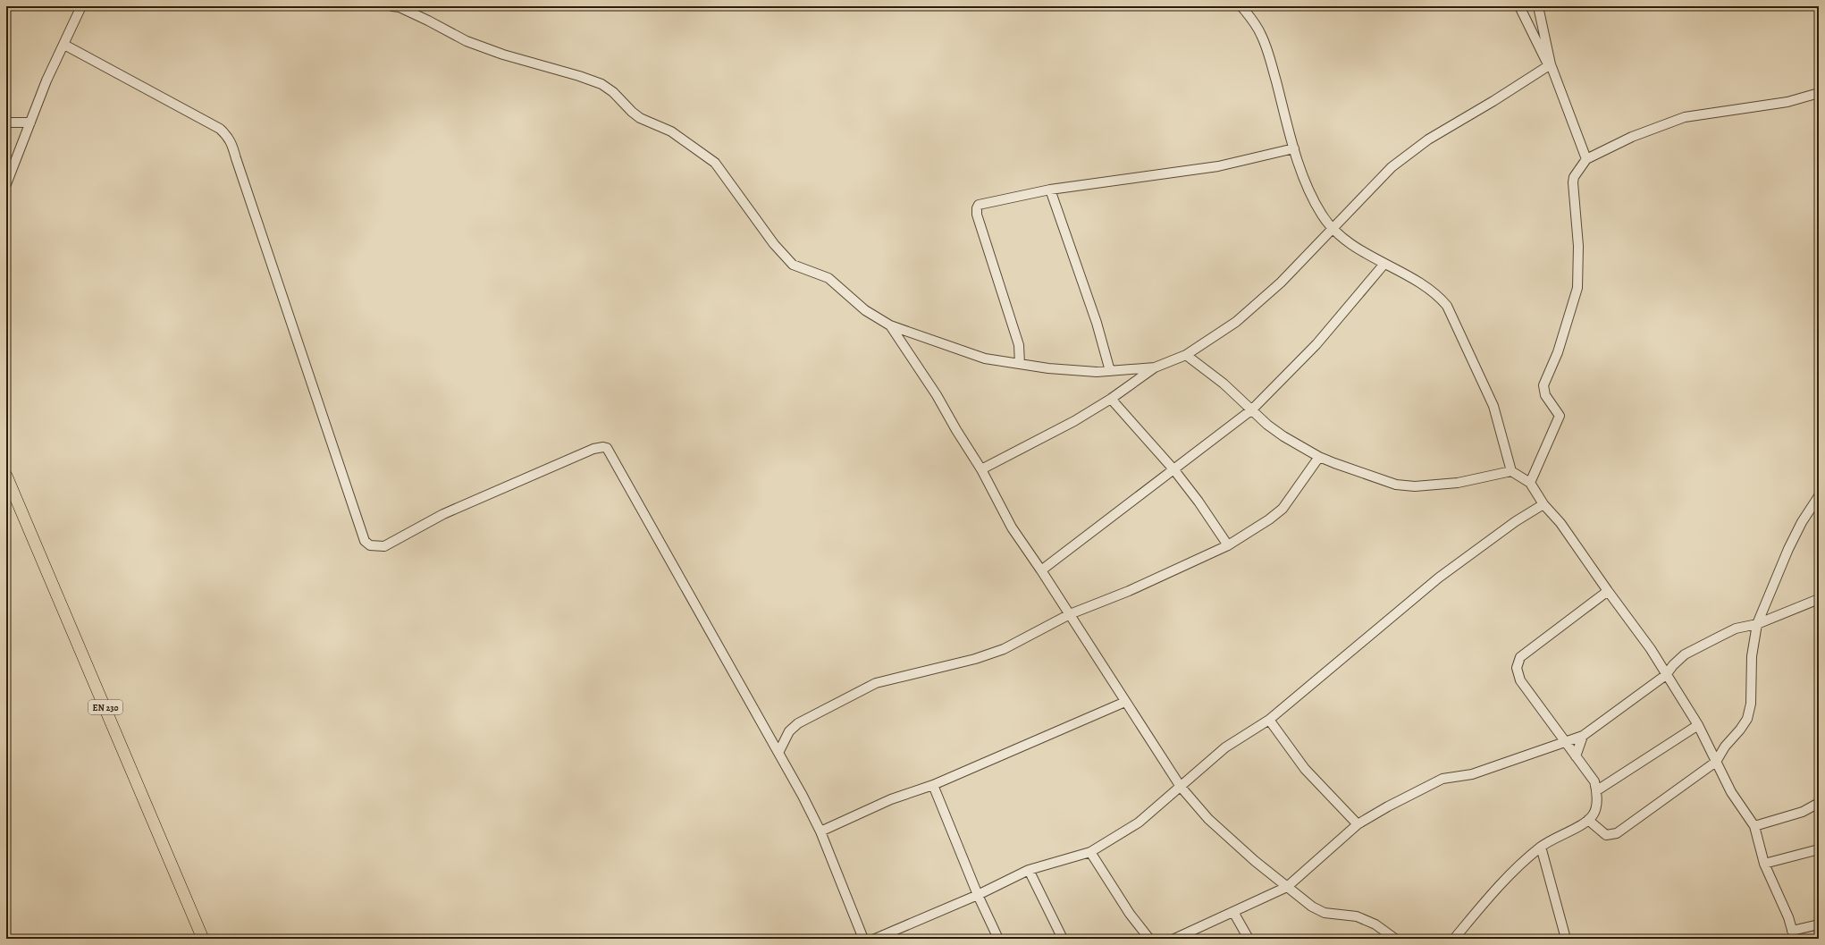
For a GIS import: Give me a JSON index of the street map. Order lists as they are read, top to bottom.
{
  "streets": {
    "main road": ["EN 230"]
  }
}
